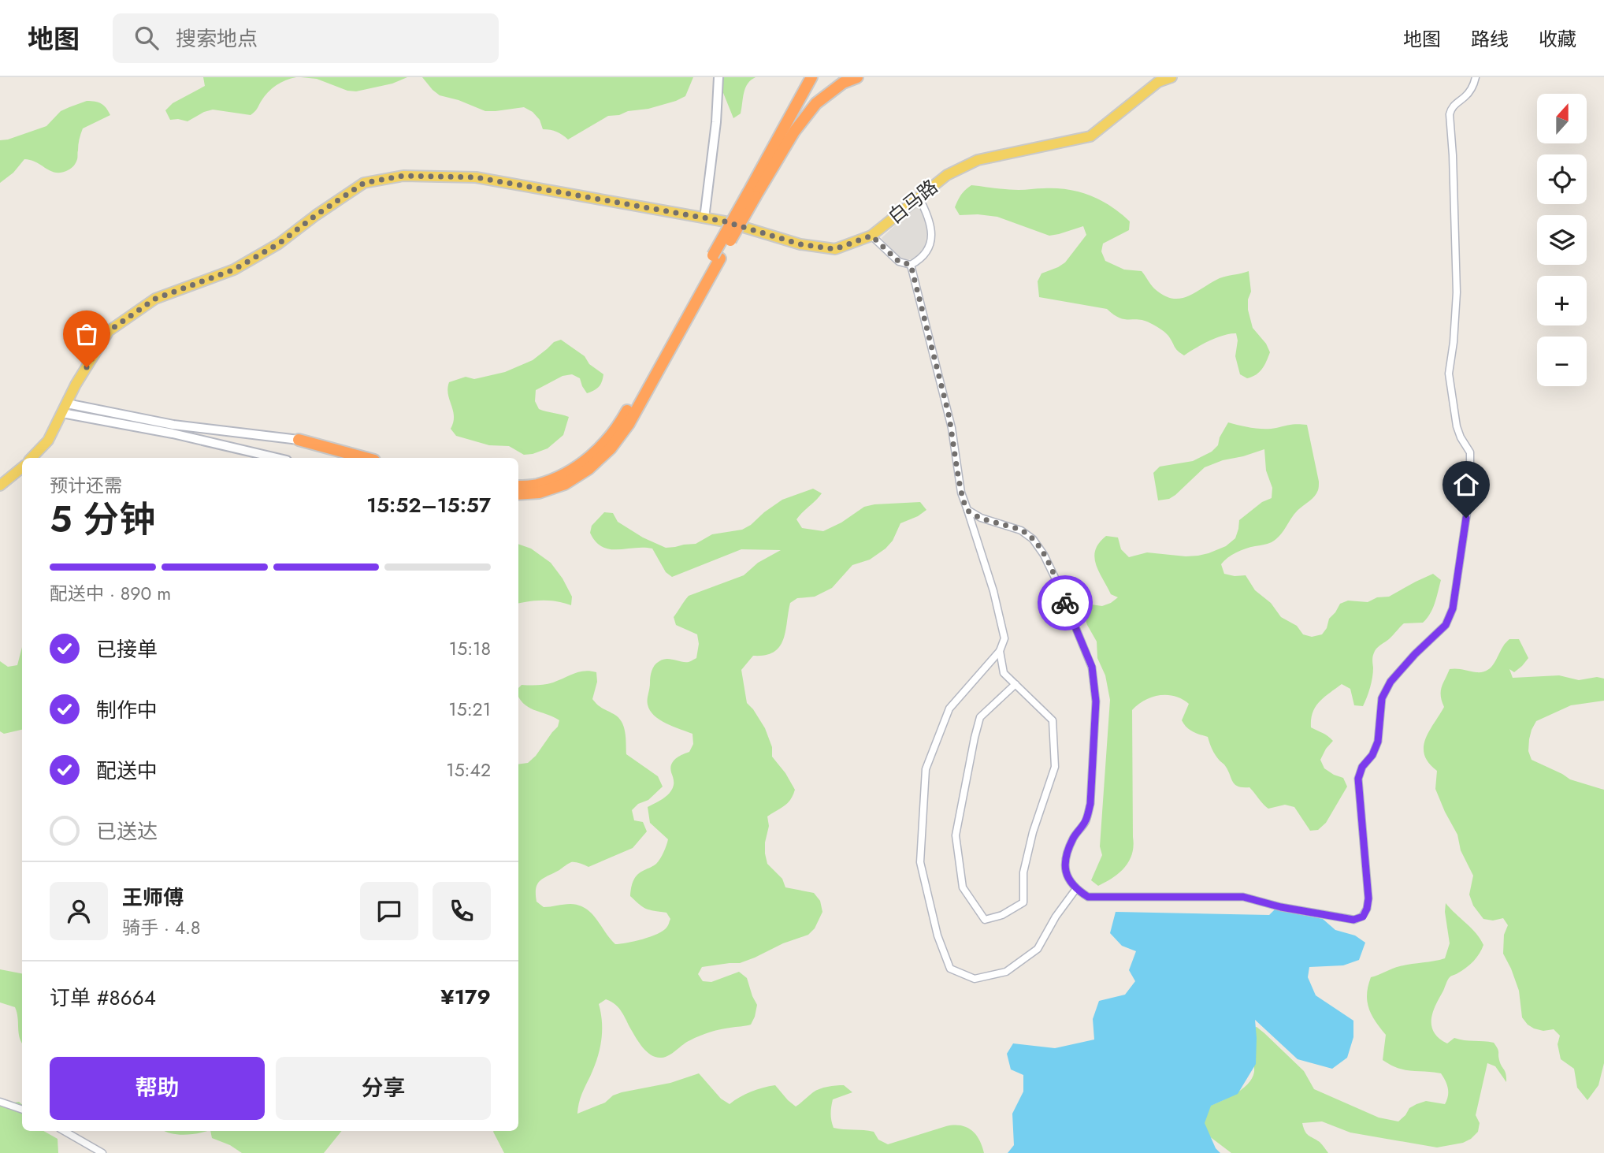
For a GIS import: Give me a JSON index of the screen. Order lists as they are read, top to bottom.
{
  "streets": {
    "main road": ["白马路"]
  },
  "north": "top",
  "page": {
    "header": "地图",
    "search": "搜索地点",
    "nav": ["地图", "路线", "收藏"],
    "map_buttons": ["+", "−"],
    "heading": ["5 分钟", "预计还需", "15:52–15:57"],
    "panel": [
      "王师傅",
      "骑手 · 4.8",
      "订单 #8664",
      "¥179"
    ],
    "bar": "配送中 · 890 m",
    "list": [
      ["已接单", "15:18"],
      ["制作中", "15:21"],
      ["配送中", "15:42"],
      "已送达"
    ],
    "buttons": ["帮助", "分享"]
  }
}
